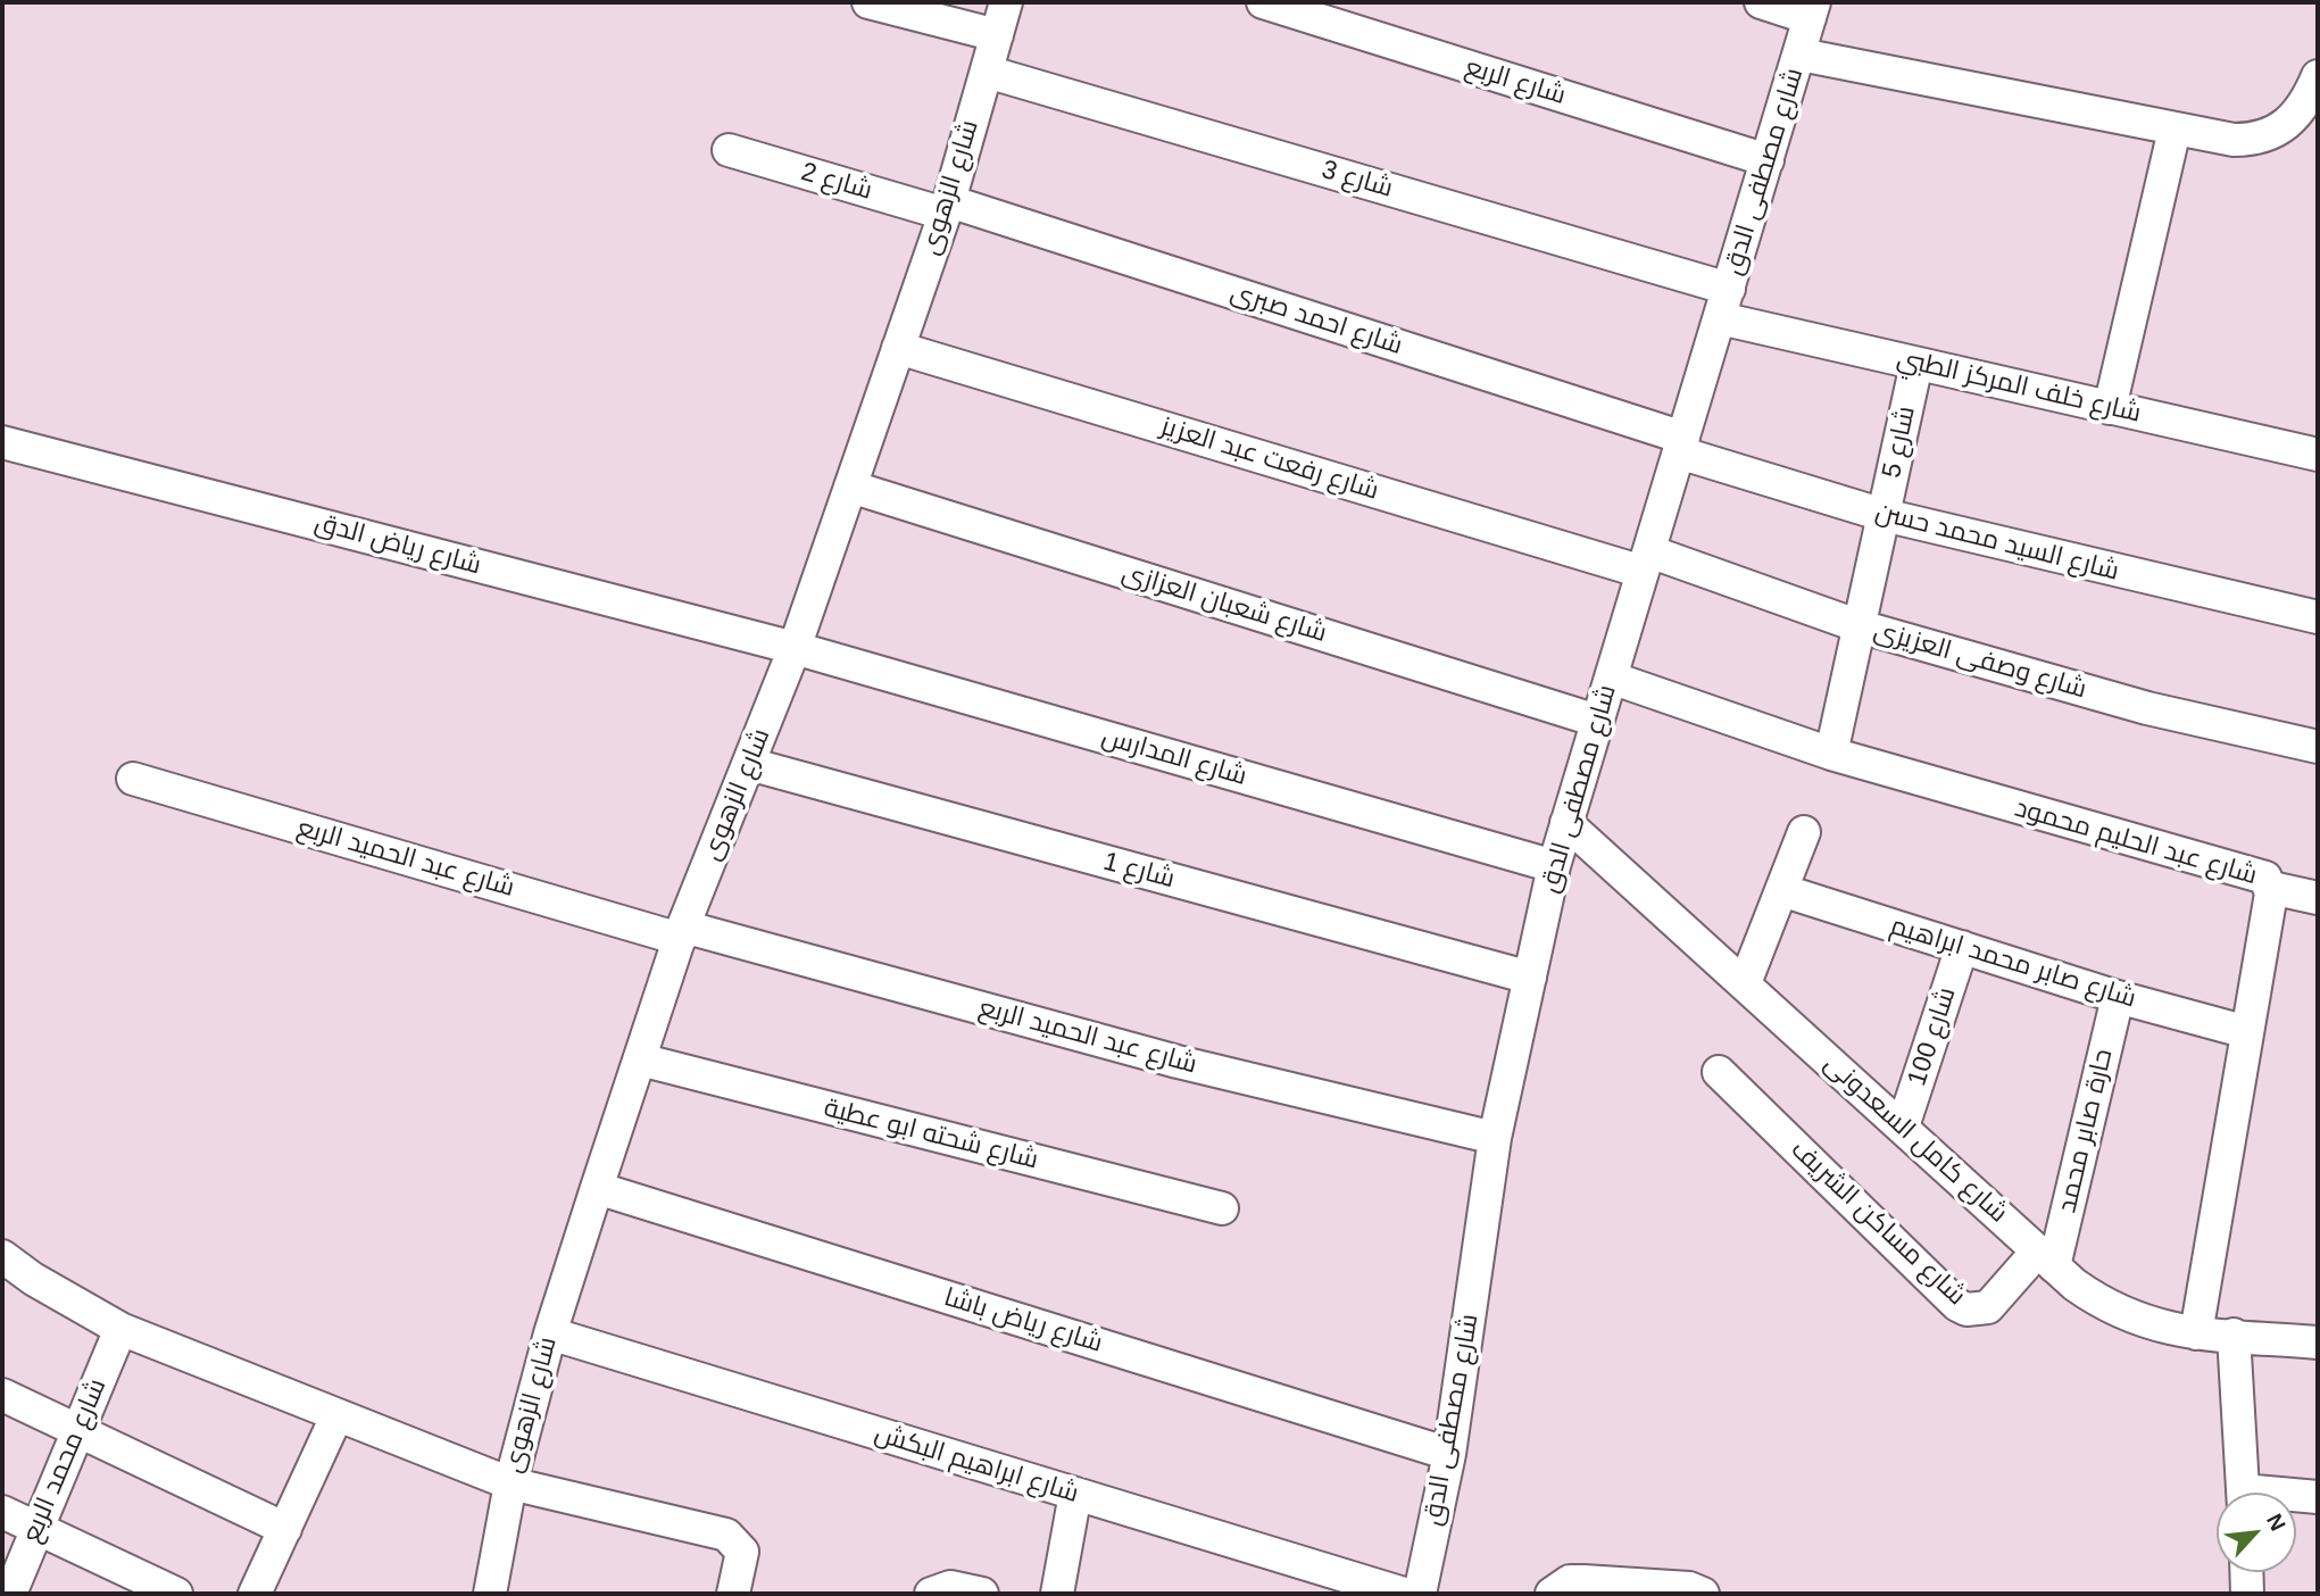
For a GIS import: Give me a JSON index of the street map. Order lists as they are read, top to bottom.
{
  "streets": {
    "street": [
      "شارع الربع",
      "شارع مصطفى الدق",
      "شارع 3",
      "شارع 2",
      "شارع الزهوى",
      "شارع احمد صبرى",
      "شارع خلف المركز الطبي",
      "شارع 5",
      "شارع رفعت عبد العزيز",
      "شارع السيد محمد حسن",
      "شارع رياض الدق",
      "شارع شعبان العزازى",
      "شارع وصفى العزيزى",
      "شارع المدارس",
      "شارع عبد الحليم محمود",
      "شارع عبد الحميد الربع",
      "شارع 1",
      "شارع صابر محمد ابراهيم",
      "شارع 100",
      "حارة صابر محمد",
      "شارع شحته ابو عطية",
      "شارع كامل السعدونى",
      "شارع مساكن الشريف",
      "شارع رياض باشا",
      "شارع محمد الربع",
      "شارع ابراهيم البكش"
    ]
  },
  "crossings": [
    ["شارع الربع", "شارع مصطفى الدق"],
    ["شارع مصطفى الدق", "شارع 3"],
    ["شارع مصطفى الدق", "شارع احمد صبرى"],
    ["شارع مصطفى الدق", "شارع خلف المركز الطبي"],
    ["شارع مصطفى الدق", "شارع رفعت عبد العزيز"],
    ["شارع مصطفى الدق", "شارع السيد محمد حسن"],
    ["شارع مصطفى الدق", "شارع شعبان العزازى"],
    ["شارع مصطفى الدق", "شارع وصفى العزيزى"],
    ["شارع مصطفى الدق", "شارع المدارس"],
    ["شارع مصطفى الدق", "شارع عبد الحليم محمود"],
    ["شارع مصطفى الدق", "شارع عبد الحميد الربع"],
    ["شارع مصطفى الدق", "شارع 1"],
    ["شارع مصطفى الدق", "شارع كامل السعدونى"],
    ["شارع مصطفى الدق", "شارع رياض باشا"],
    ["شارع 3", "شارع الزهوى"],
    ["شارع 3", "شارع خلف المركز الطبي"],
    ["شارع 2", "شارع الزهوى"],
    ["شارع 2", "شارع احمد صبرى"],
    ["شارع الزهوى", "شارع احمد صبرى"],
    ["شارع الزهوى", "شارع رفعت عبد العزيز"],
    ["شارع الزهوى", "شارع رياض الدق"],
    ["شارع الزهوى", "شارع شعبان العزازى"],
    ["شارع الزهوى", "شارع المدارس"],
    ["شارع الزهوى", "شارع عبد الحميد الربع"],
    ["شارع الزهوى", "شارع 1"],
    ["شارع الزهوى", "شارع شحته ابو عطية"],
    ["شارع الزهوى", "شارع رياض باشا"],
    ["شارع الزهوى", "شارع ابراهيم البكش"],
    ["شارع احمد صبرى", "شارع السيد محمد حسن"],
    ["شارع خلف المركز الطبي", "شارع 5"],
    ["شارع 5", "شارع السيد محمد حسن"],
    ["شارع 5", "شارع وصفى العزيزى"],
    ["شارع 5", "شارع عبد الحليم محمود"],
    ["شارع رفعت عبد العزيز", "شارع وصفى العزيزى"],
    ["شارع رياض الدق", "شارع المدارس"],
    ["شارع عبد الحليم محمود", "شارع صابر محمد ابراهيم"],
    ["شارع عبد الحليم محمود", "شارع كامل السعدونى"],
    ["شارع صابر محمد ابراهيم", "شارع 100"],
    ["شارع صابر محمد ابراهيم", "حارة صابر محمد"],
    ["شارع 100", "شارع كامل السعدونى"],
    ["حارة صابر محمد", "شارع كامل السعدونى"],
    ["حارة صابر محمد", "شارع مساكن الشريف"],
    ["شارع كامل السعدونى", "شارع مساكن الشريف"]
  ],
  "north": "top right"
}
